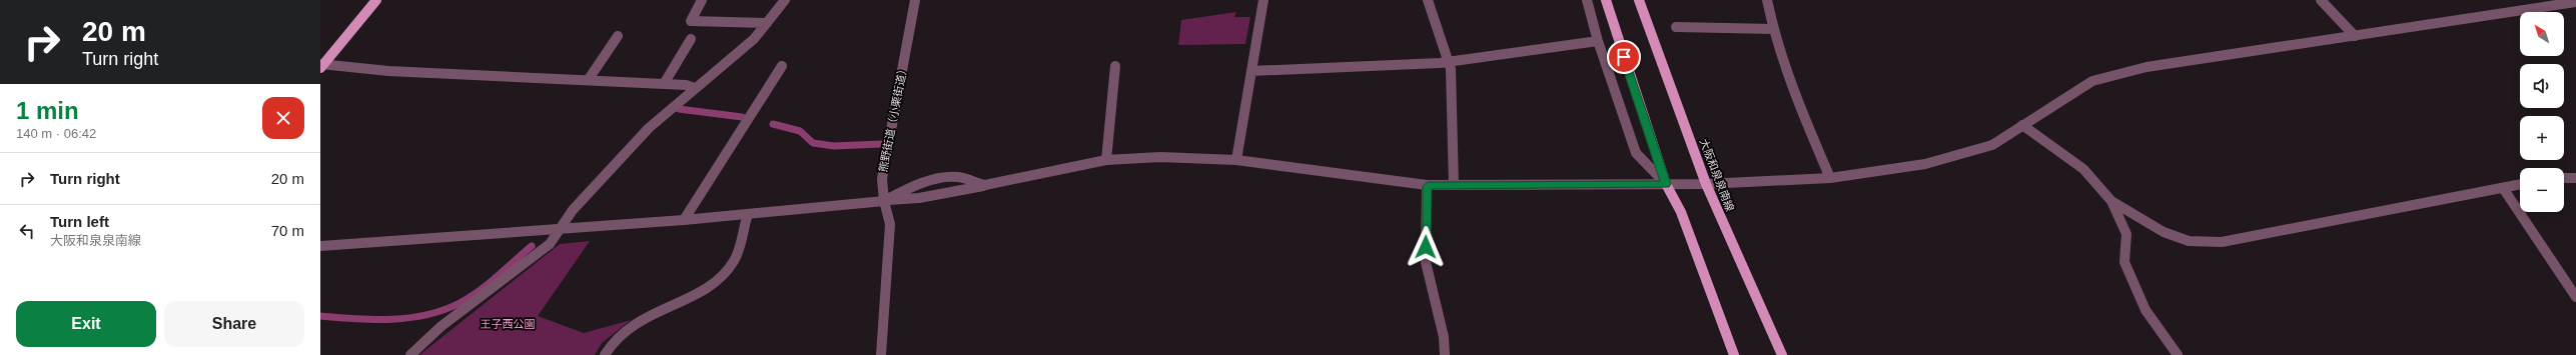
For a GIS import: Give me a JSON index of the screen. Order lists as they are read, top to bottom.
{
  "streets": {
    "main road": ["大阪和泉泉南線"],
    "street": ["熊野街道（小栗街道）"]
  },
  "parks": ["王子西公園"],
  "north": "top left",
  "page": {
    "turn": ["20 m", "Turn right"],
    "map_buttons": ["+", "−"],
    "heading": ["1 min", "140 m · 06:42"],
    "list": [
      {
        "name": "Turn right",
        "value": "20 m"
      },
      {
        "name": "Turn left",
        "note": "大阪和泉泉南線",
        "value": "70 m"
      }
    ],
    "buttons": ["Exit", "Share"]
  }
}
